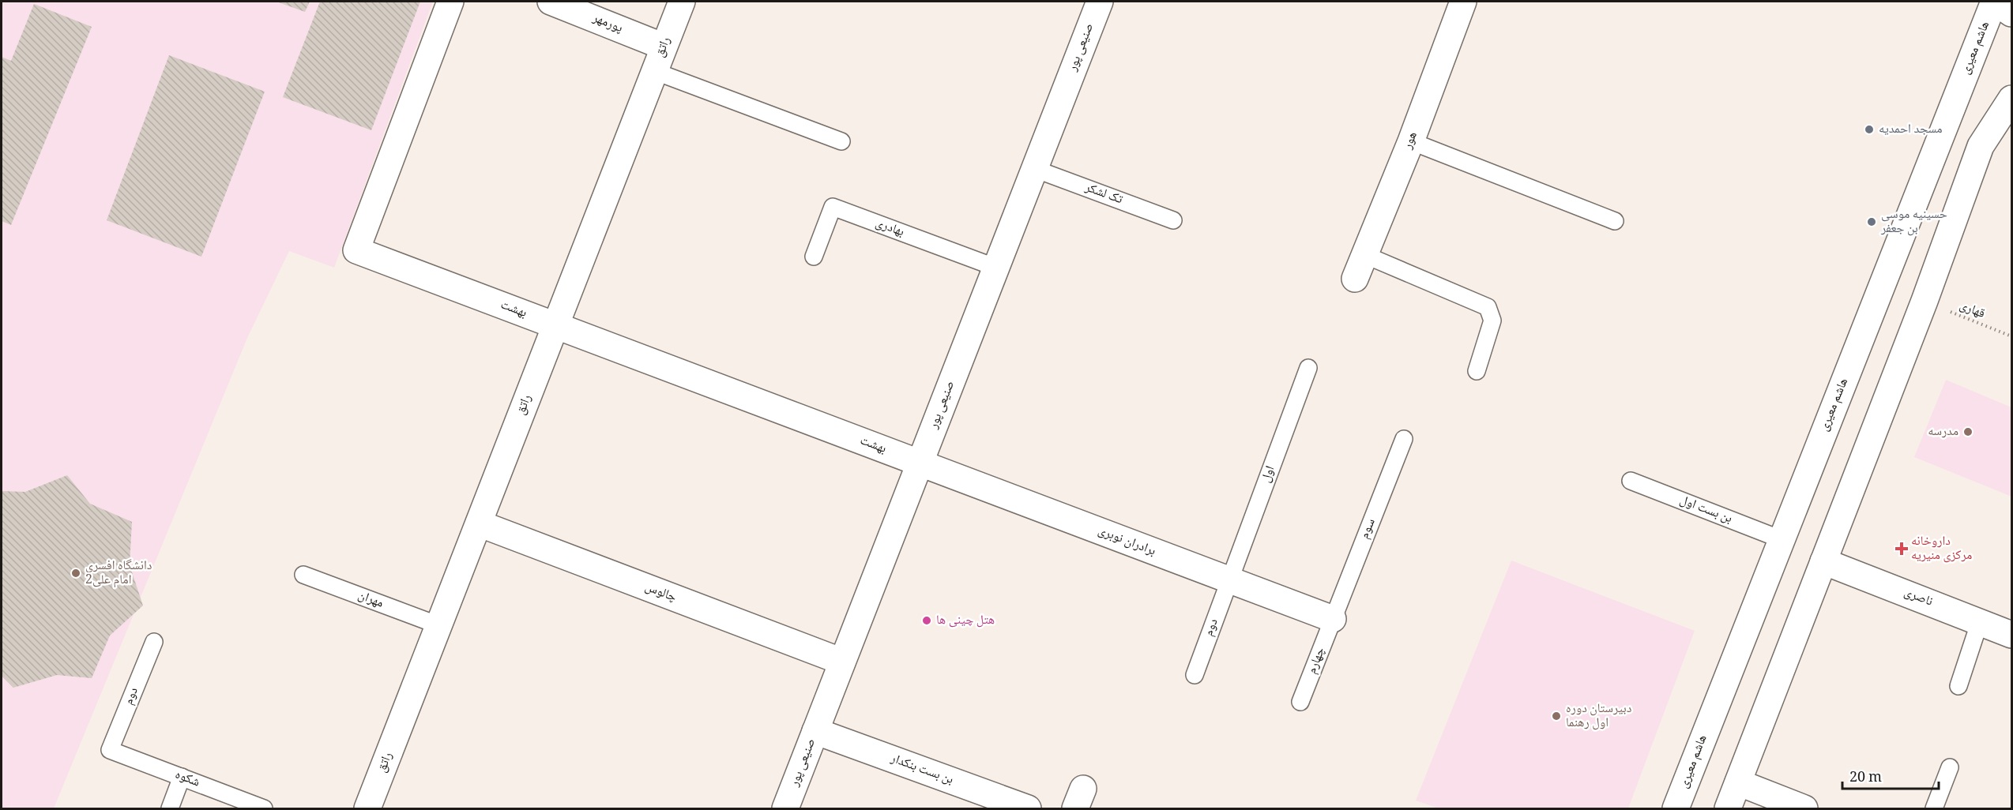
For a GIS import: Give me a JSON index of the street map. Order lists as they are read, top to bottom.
{
  "streets": {
    "street": [
      "پورمهر",
      "راتق",
      "صنیعی پور",
      "هاشم معیری",
      "هور",
      "بهشت",
      "برادران نوبری",
      "چالوس",
      "ناصری",
      "بن بست بنکدار"
    ],
    "lane": [
      "تک لشکر",
      "بهادری",
      "اول",
      "بن بست اول",
      "سوم",
      "مهران",
      "دوم",
      "چهارم",
      "شکوه"
    ],
    "path": ["قهاری"]
  },
  "crossings": [
    ["پورمهر", "راتق"],
    ["راتق", "بهشت"],
    ["راتق", "چالوس"],
    ["راتق", "مهران"],
    ["صنیعی پور", "تک لشکر"],
    ["صنیعی پور", "بهادری"],
    ["صنیعی پور", "بهشت"],
    ["صنیعی پور", "برادران نوبری"],
    ["صنیعی پور", "چالوس"],
    ["صنیعی پور", "بن بست بنکدار"],
    ["هاشم معیری", "بن بست اول"],
    ["بهشت", "برادران نوبری"],
    ["اول", "برادران نوبری"],
    ["اول", "دوم"],
    ["سوم", "برادران نوبری"],
    ["سوم", "چهارم"],
    ["برادران نوبری", "دوم"],
    ["برادران نوبری", "چهارم"],
    ["دوم", "شکوه"]
  ],
  "places": {
    "other": [
      "مسجد احمدیه",
      "حسینیه موسی بن جعفر",
      "مدرسه",
      "دانشگاه افسری امام علی2",
      "هتل چینی ها",
      "دبیرستان دوره اول رهنما"
    ],
    "health": ["داروخانه مرکزی منیریه"]
  },
  "scale_bar": "20 m"
}
